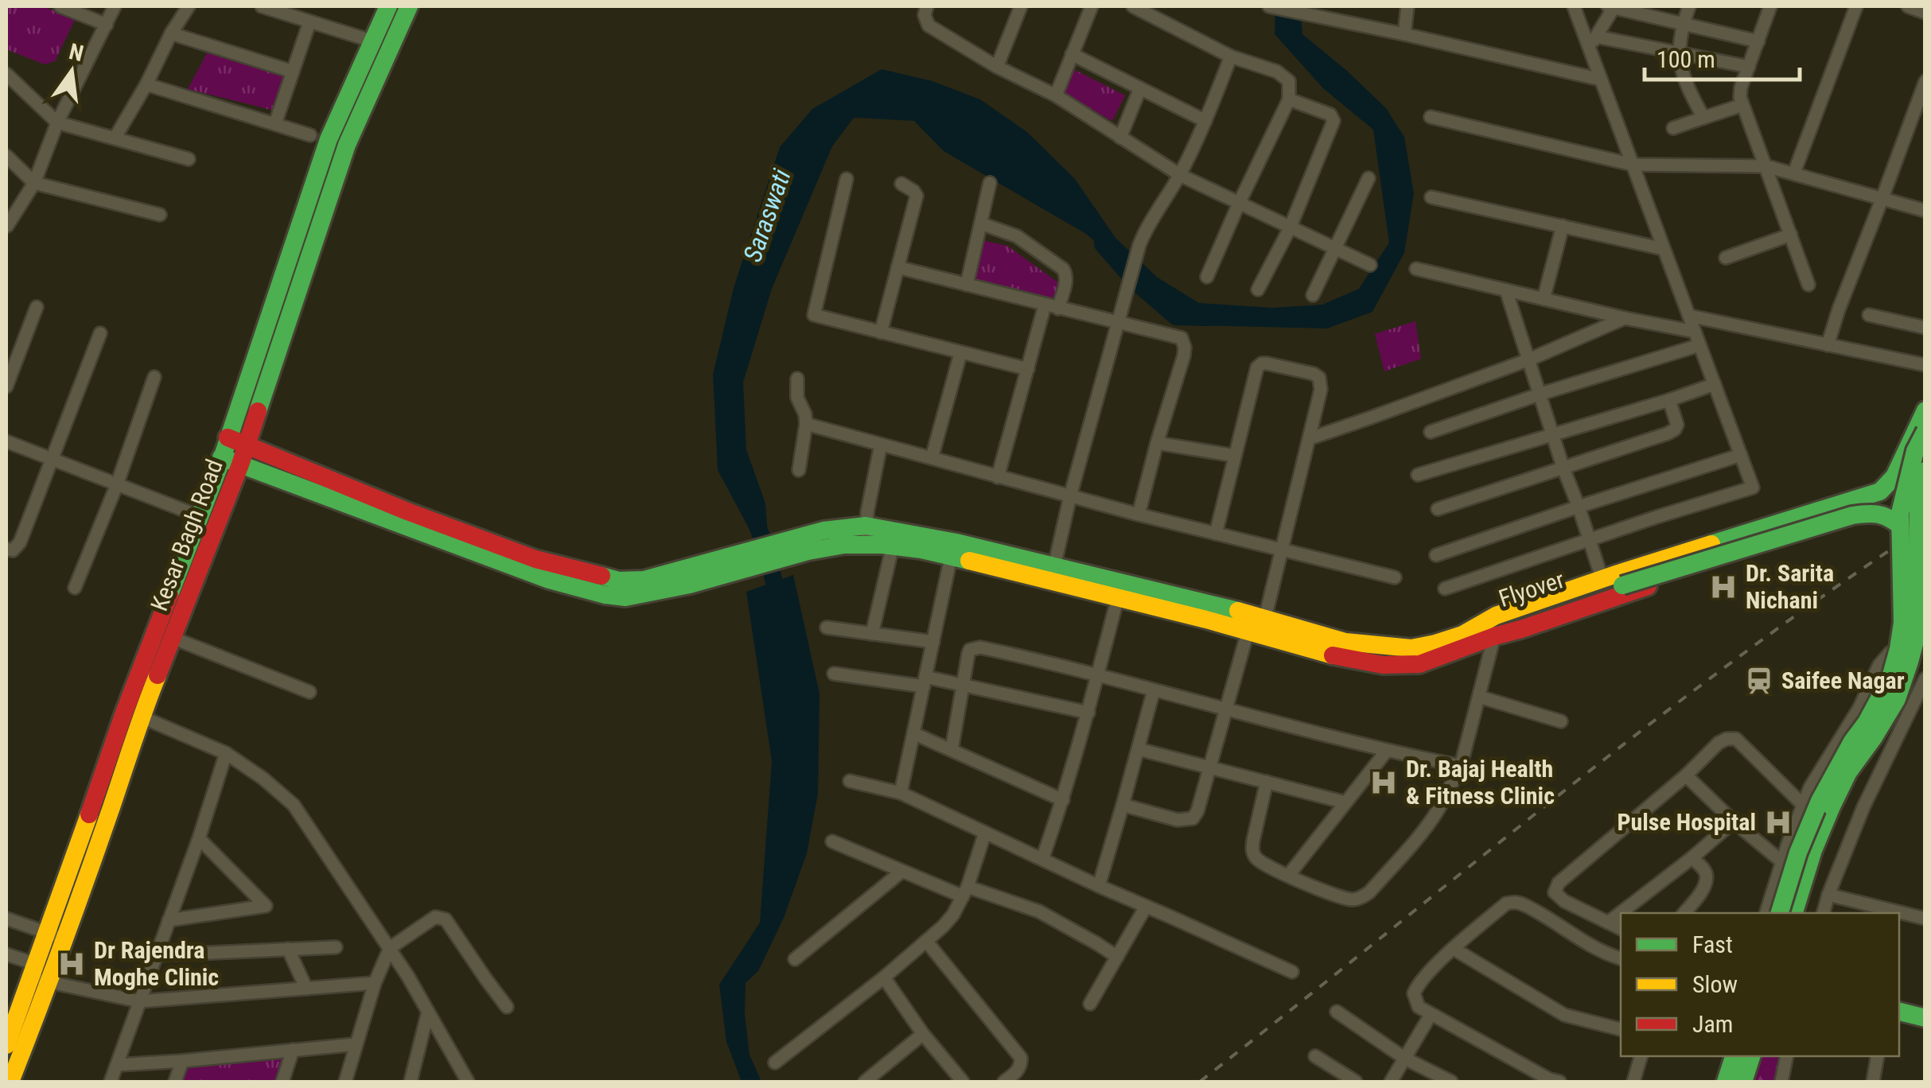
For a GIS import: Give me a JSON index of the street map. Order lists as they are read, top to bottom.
{
  "streets": {
    "main road": ["Kesar Bagh Road", "Flyover"]
  },
  "water": ["Saraswati"],
  "places": {
    "hospital": [
      "Dr. Sarita Nichani",
      "Dr. Bajaj Health & Fitness Clinic",
      "Pulse Hospital",
      "Dr Rajendra Moghe Clinic"
    ],
    "station": ["Saifee Nagar"]
  },
  "legend": ["Fast", "Slow", "Jam"],
  "scale_bar": "100 m",
  "north": "top"
}
